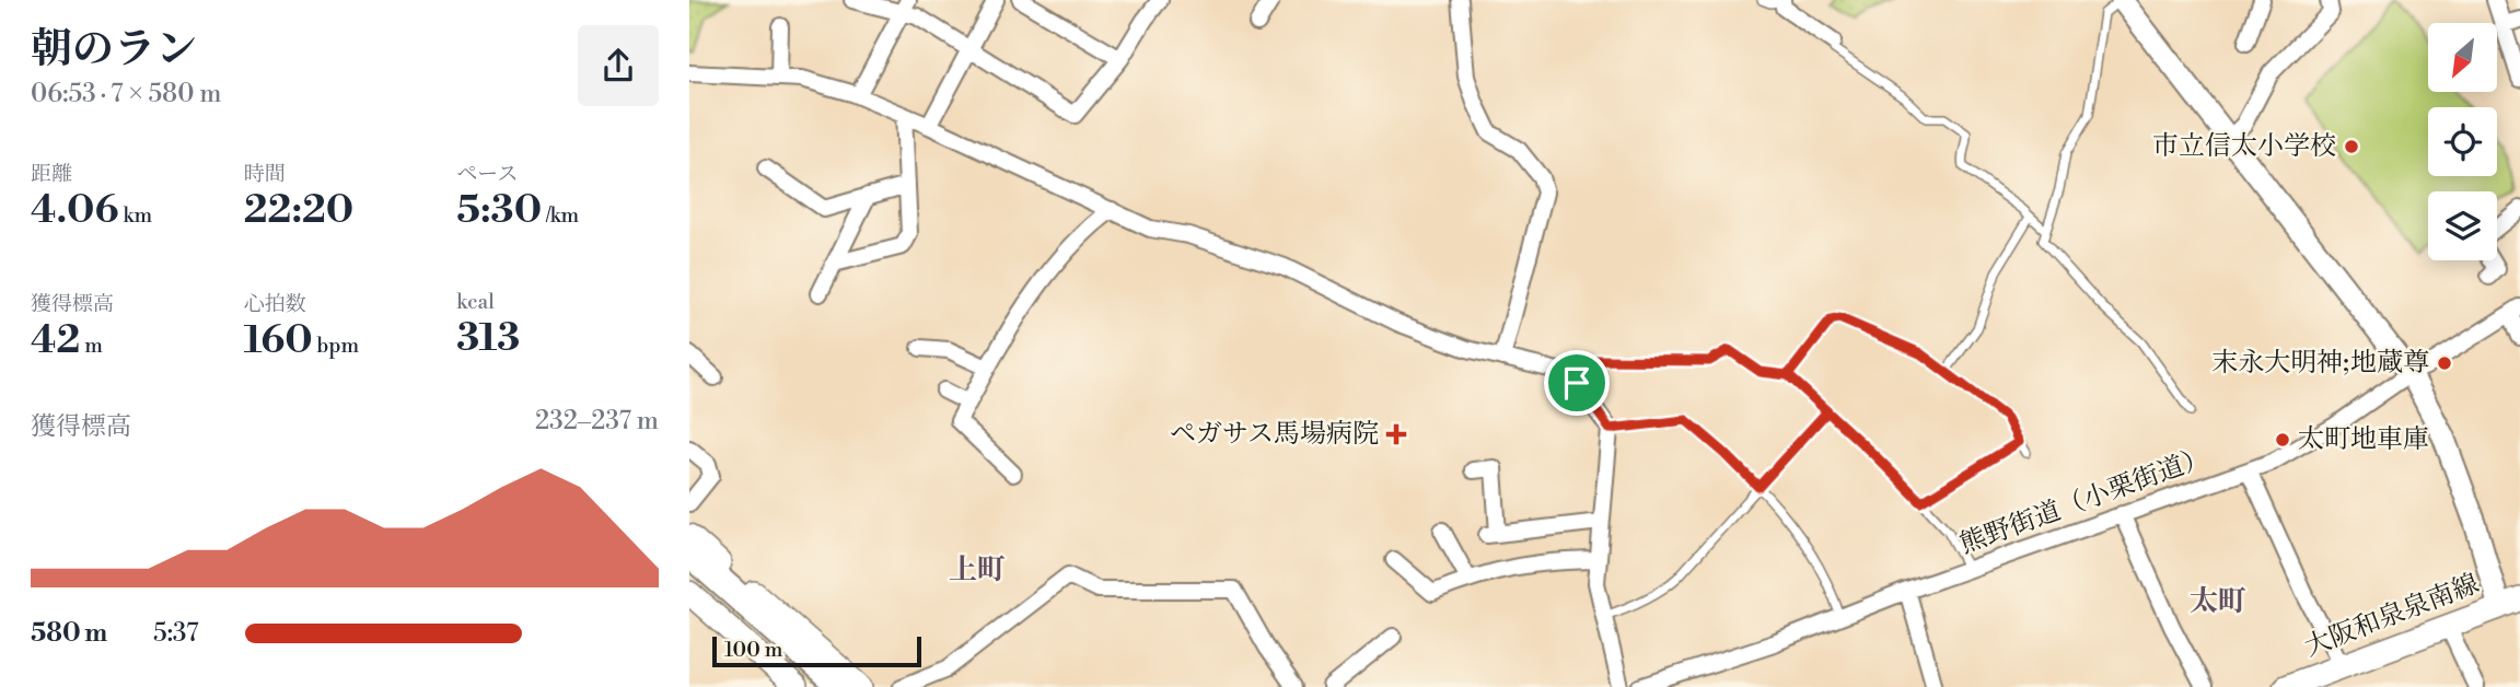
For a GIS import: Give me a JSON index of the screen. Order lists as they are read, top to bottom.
{
  "streets": {
    "main road": ["大阪和泉泉南線"],
    "street": ["熊野街道（小栗街道）"]
  },
  "districts": ["上町", "太町"],
  "places": {
    "other": ["市立信太小学校", "末永大明神;地蔵尊", "太町地車庫"],
    "health": ["ペガサス馬場病院"]
  },
  "scale_bar": "100 m",
  "north": "bottom left",
  "page": {
    "heading": ["朝のラン", "06:53 · 7 × 580 m"],
    "stats": [
      ["距離", "4.06 km"],
      ["時間", "22:20"],
      ["ペース", "5:30 /km"],
      ["獲得標高", "42 m"],
      ["心拍数", "160 bpm"],
      ["kcal", "313"]
    ],
    "chart": ["獲得標高", "232–237 m"],
    "list": [
      {
        "name": "580 m",
        "note": "5:37"
      }
    ],
    "scale": "100 m"
  }
}
